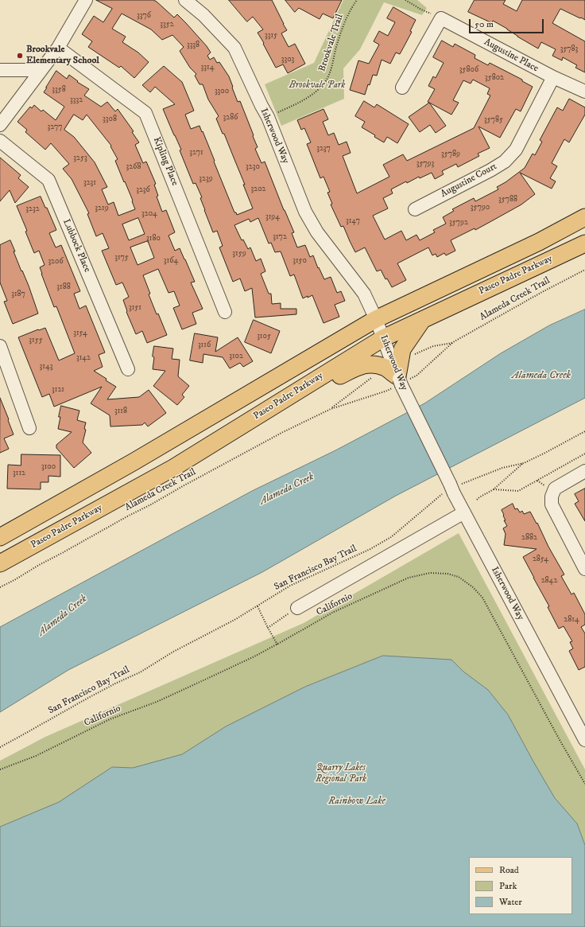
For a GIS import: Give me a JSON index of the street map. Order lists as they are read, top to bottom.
{
  "streets": {
    "main road": ["Paseo Padre Parkway"],
    "street": [
      "Augustine Place",
      "Isherwood Way",
      "Kipling Place",
      "Augustine Court",
      "Lubbock Place"
    ],
    "path": [
      "Brookvale Trail",
      "Alameda Creek Trail",
      "San Francisco Bay Trail",
      "Californio"
    ]
  },
  "crossings": [
    ["Brookvale Trail", "Isherwood Way"],
    ["Augustine Place", "Augustine Court"],
    ["Isherwood Way", "Paseo Padre Parkway"],
    ["Isherwood Way", "Alameda Creek Trail"],
    ["Isherwood Way", "San Francisco Bay Trail"]
  ],
  "water": ["Alameda Creek", "Rainbow Lake"],
  "parks": ["Brookvale Park", "Quarry Lakes Regional Park"],
  "places": ["Brookvale Elementary School"],
  "house_numbers": [
    "3376",
    "3352",
    "3315",
    "3338",
    "35783",
    "3303",
    "3314",
    "35806",
    "35802",
    "3358",
    "3300",
    "3332",
    "3286",
    "3308",
    "35785",
    "3277",
    "3237",
    "3271",
    "35789",
    "3253",
    "35793",
    "3268",
    "3230",
    "3239",
    "3231",
    "3202",
    "3236",
    "35788",
    "35790",
    "3219",
    "3232",
    "3204",
    "3194",
    "3147",
    "35792",
    "3172",
    "3180",
    "3159",
    "3175",
    "3164",
    "3150",
    "3206",
    "3188",
    "3187",
    "3151",
    "3154",
    "3105",
    "3155",
    "3116",
    "3102",
    "3142",
    "3143",
    "3121",
    "3118",
    "3100",
    "3112",
    "2882",
    "2854",
    "2842",
    "2814"
  ],
  "legend": ["Road", "Park", "Water"],
  "scale_bar": "50 m"
}
